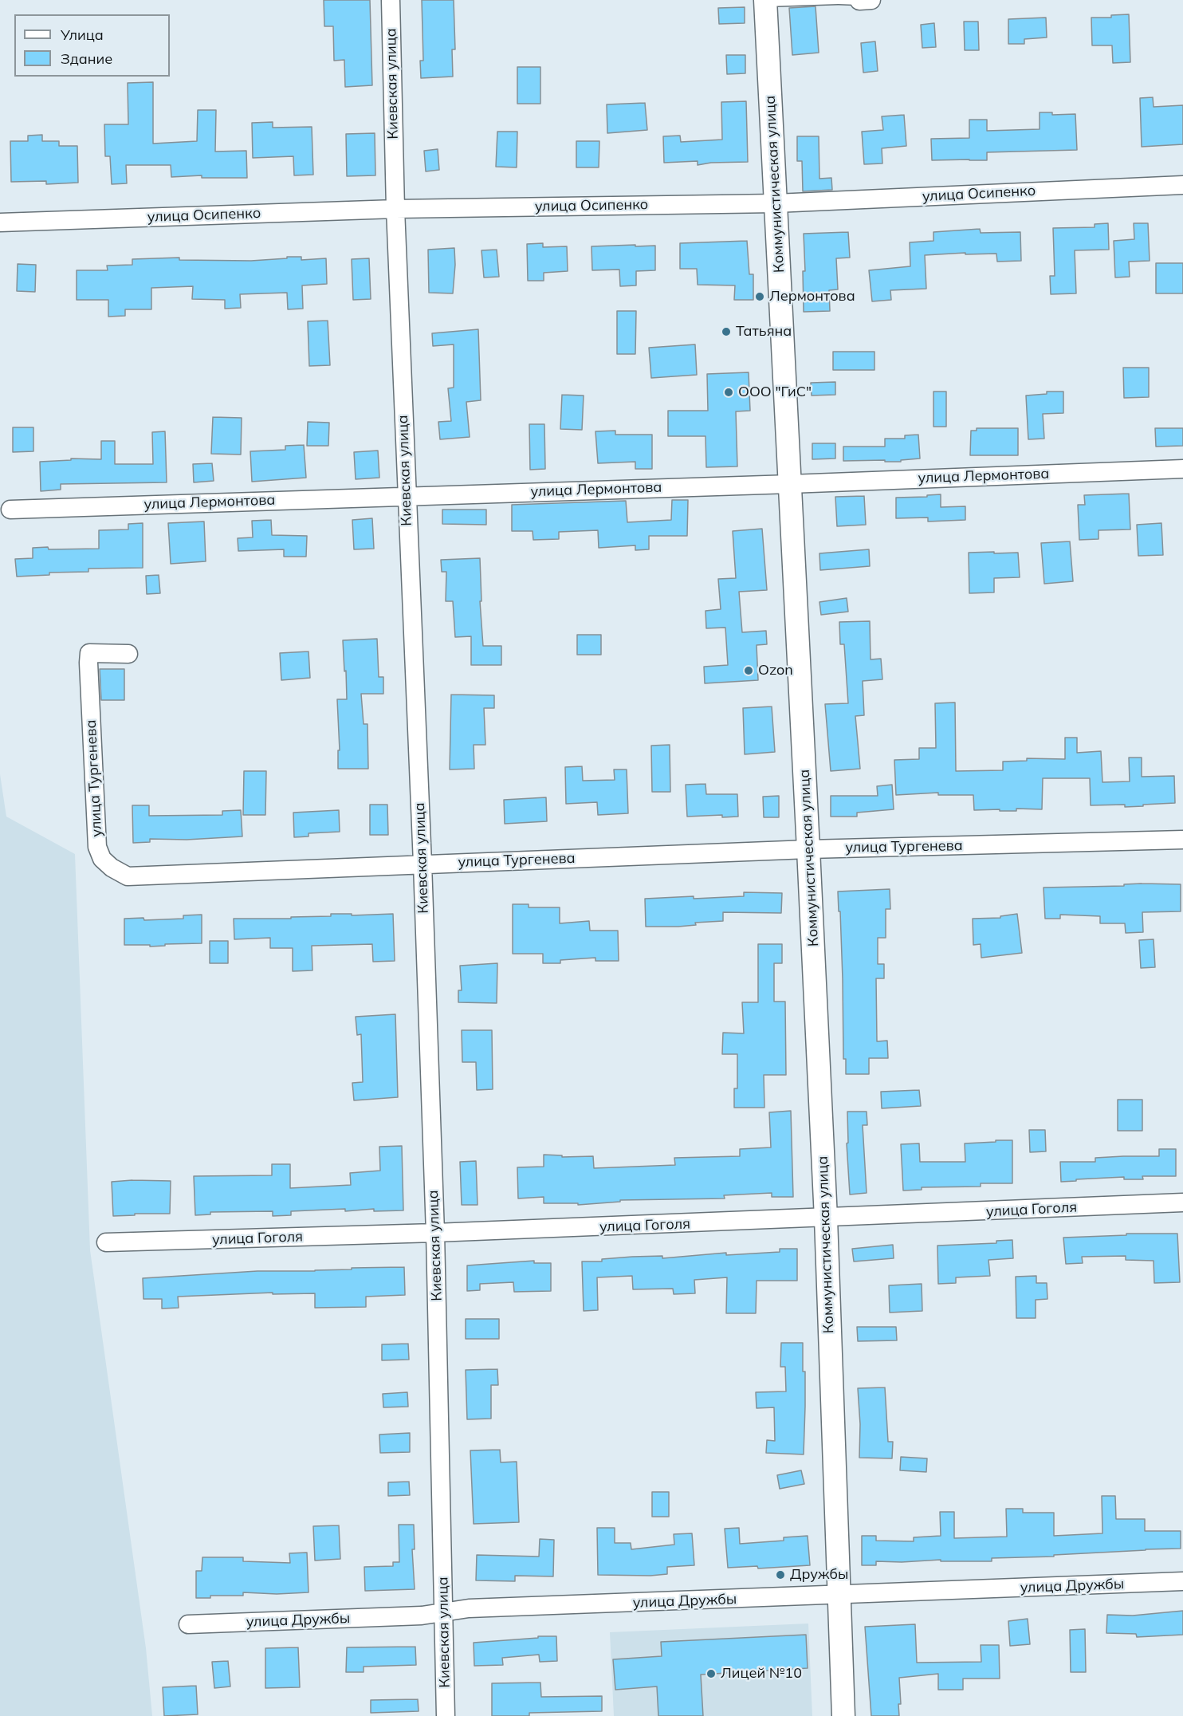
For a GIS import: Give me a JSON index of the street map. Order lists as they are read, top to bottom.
{
  "streets": {
    "street": [
      "Киевская улица",
      "Коммунистическая улица",
      "улица Осипенко",
      "улица Лермонтова",
      "улица Тургенева",
      "улица Гоголя",
      "улица Дружбы"
    ]
  },
  "crossings": [
    ["Киевская улица", "улица Осипенко"],
    ["Киевская улица", "улица Лермонтова"],
    ["Киевская улица", "улица Тургенева"],
    ["Киевская улица", "улица Гоголя"],
    ["Киевская улица", "улица Дружбы"],
    ["Коммунистическая улица", "улица Осипенко"],
    ["Коммунистическая улица", "улица Лермонтова"],
    ["Коммунистическая улица", "улица Тургенева"],
    ["Коммунистическая улица", "улица Гоголя"],
    ["Коммунистическая улица", "улица Дружбы"]
  ],
  "places": [
    "Лермонтова",
    "Татьяна",
    "ООО \"ГиС\"",
    "Ozon",
    "Дружбы",
    "Лицей №10"
  ],
  "legend": ["Улица", "Здание"]
}
